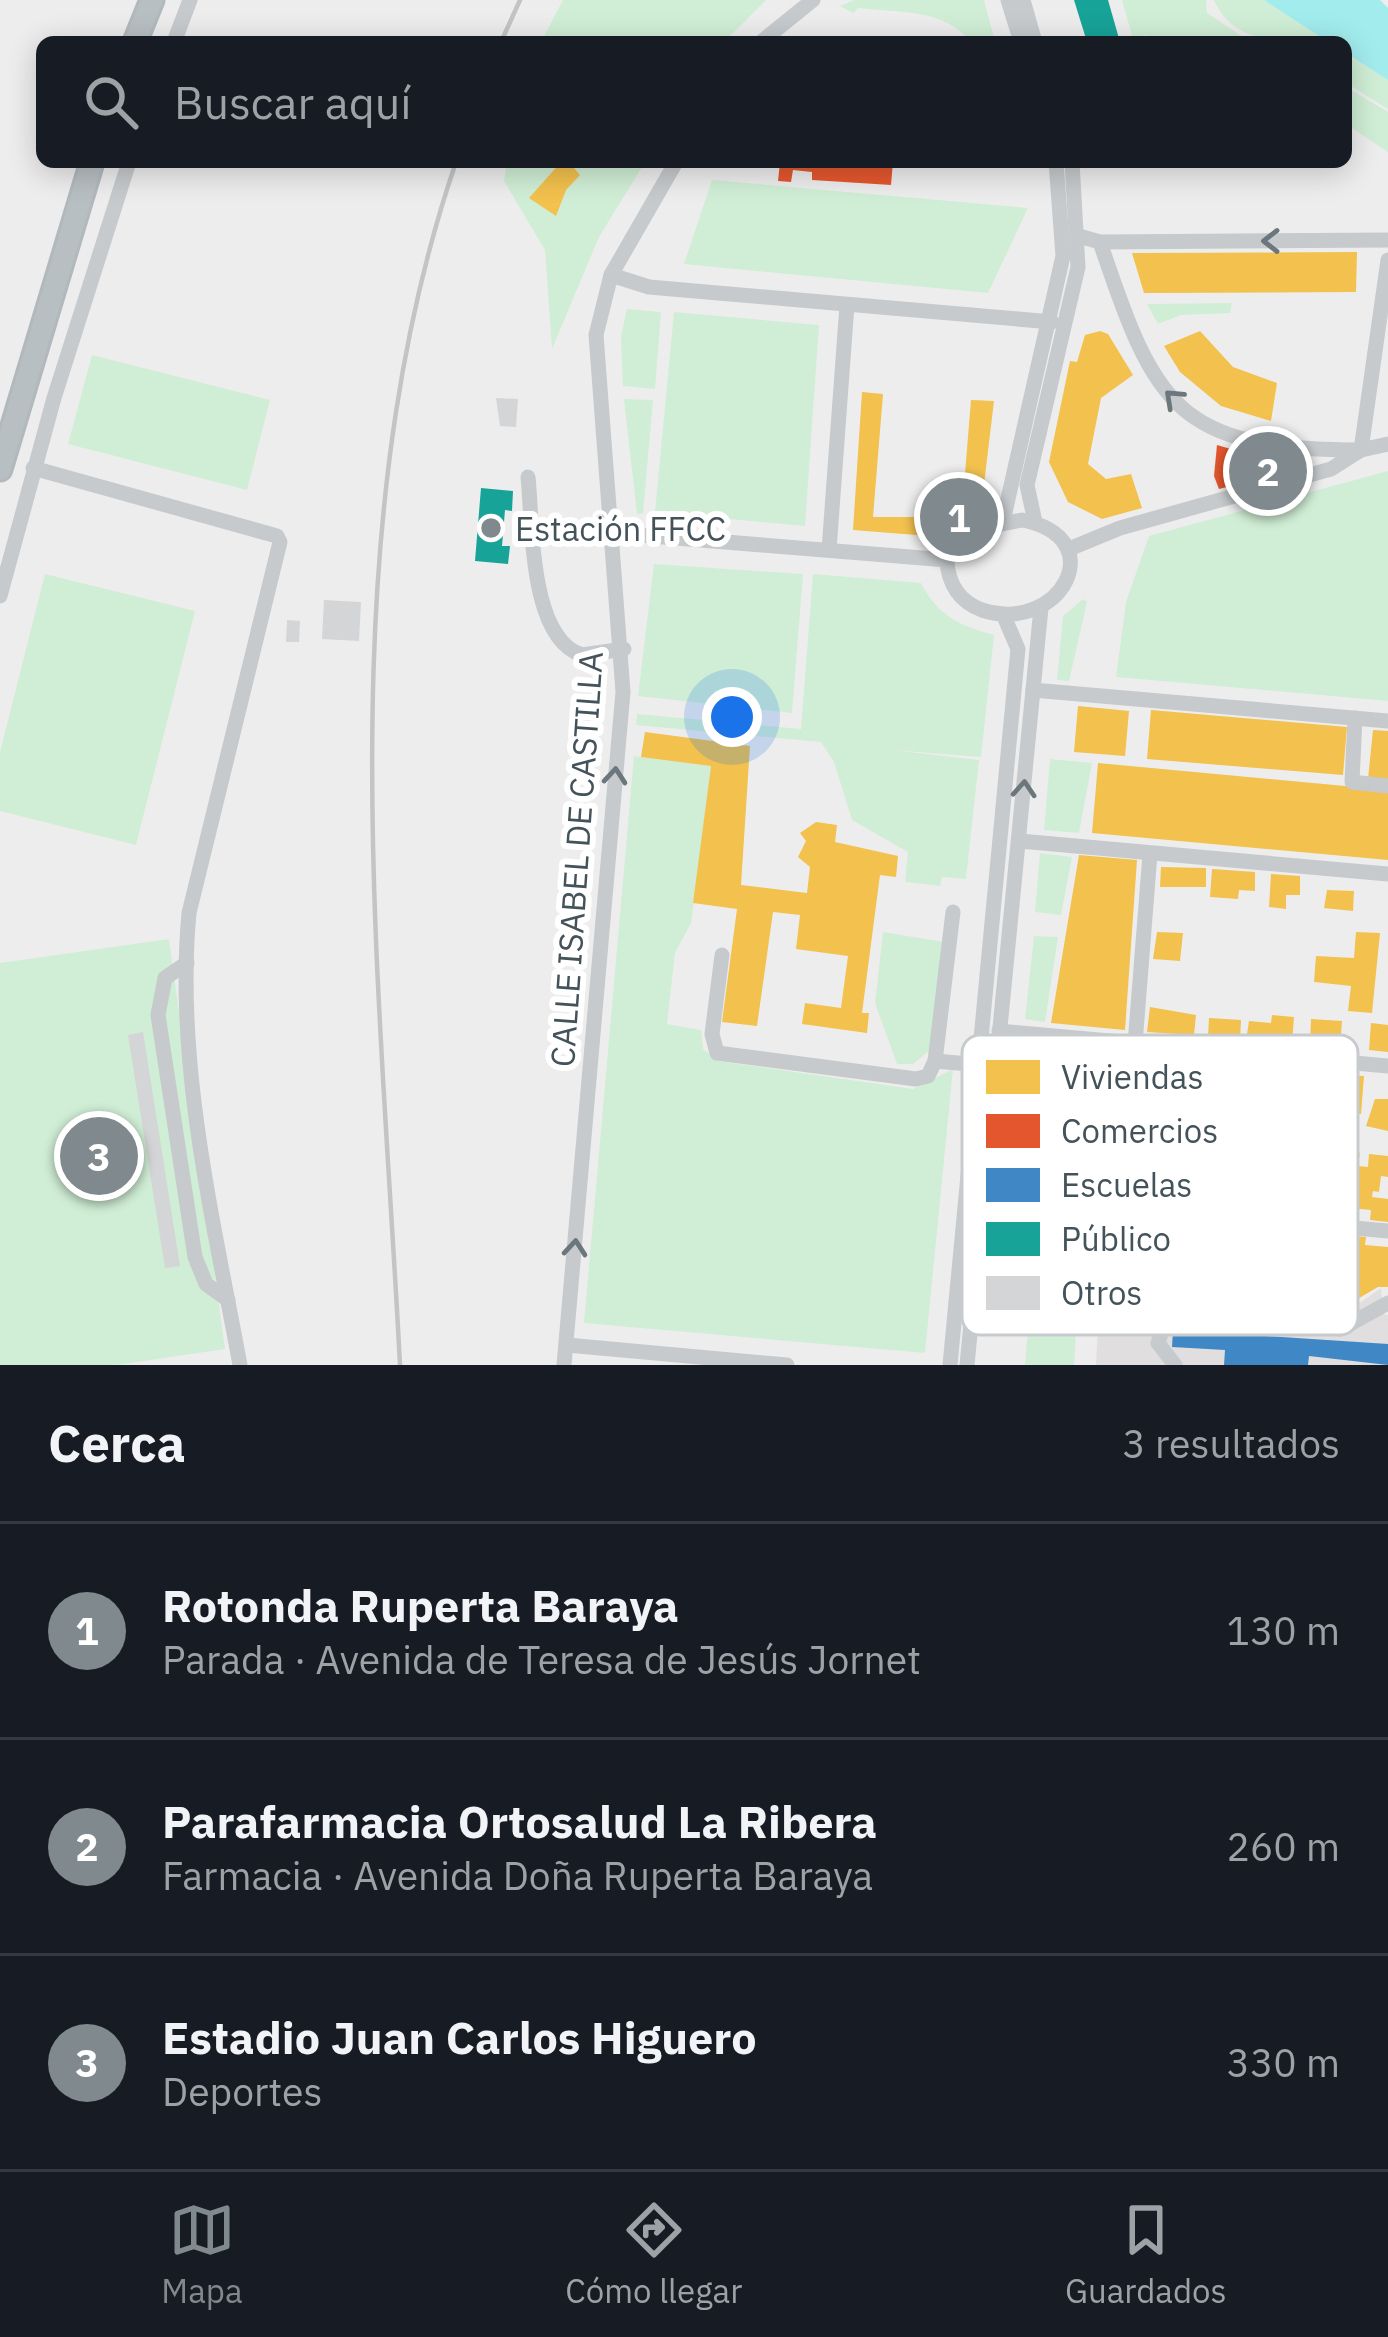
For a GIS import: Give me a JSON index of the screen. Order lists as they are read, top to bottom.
{
  "streets": {
    "street": ["CALLE ISABEL DE CASTILLA"]
  },
  "one_way": ["CALLE ISABEL DE CASTILLA"],
  "places": ["Estación FFCC"],
  "legend": [
    "Viviendas",
    "Comercios",
    "Escuelas",
    "Público",
    "Otros"
  ],
  "page": {
    "search": "Buscar aquí",
    "pins": ["2", "1", "3"],
    "heading": ["Cerca", "3 resultados"],
    "list": [
      {
        "mark": "1",
        "name": "Rotonda Ruperta Baraya",
        "note": "Parada · Avenida de Teresa de Jesús Jornet",
        "value": "130 m"
      },
      {
        "mark": "2",
        "name": "Parafarmacia Ortosalud La Ribera",
        "note": "Farmacia · Avenida Doña Ruperta Baraya",
        "value": "260 m"
      },
      {
        "mark": "3",
        "name": "Estadio Juan Carlos Higuero",
        "note": "Deportes",
        "value": "330 m"
      }
    ],
    "nav": ["Mapa", "Cómo llegar", "Guardados"]
  }
}
